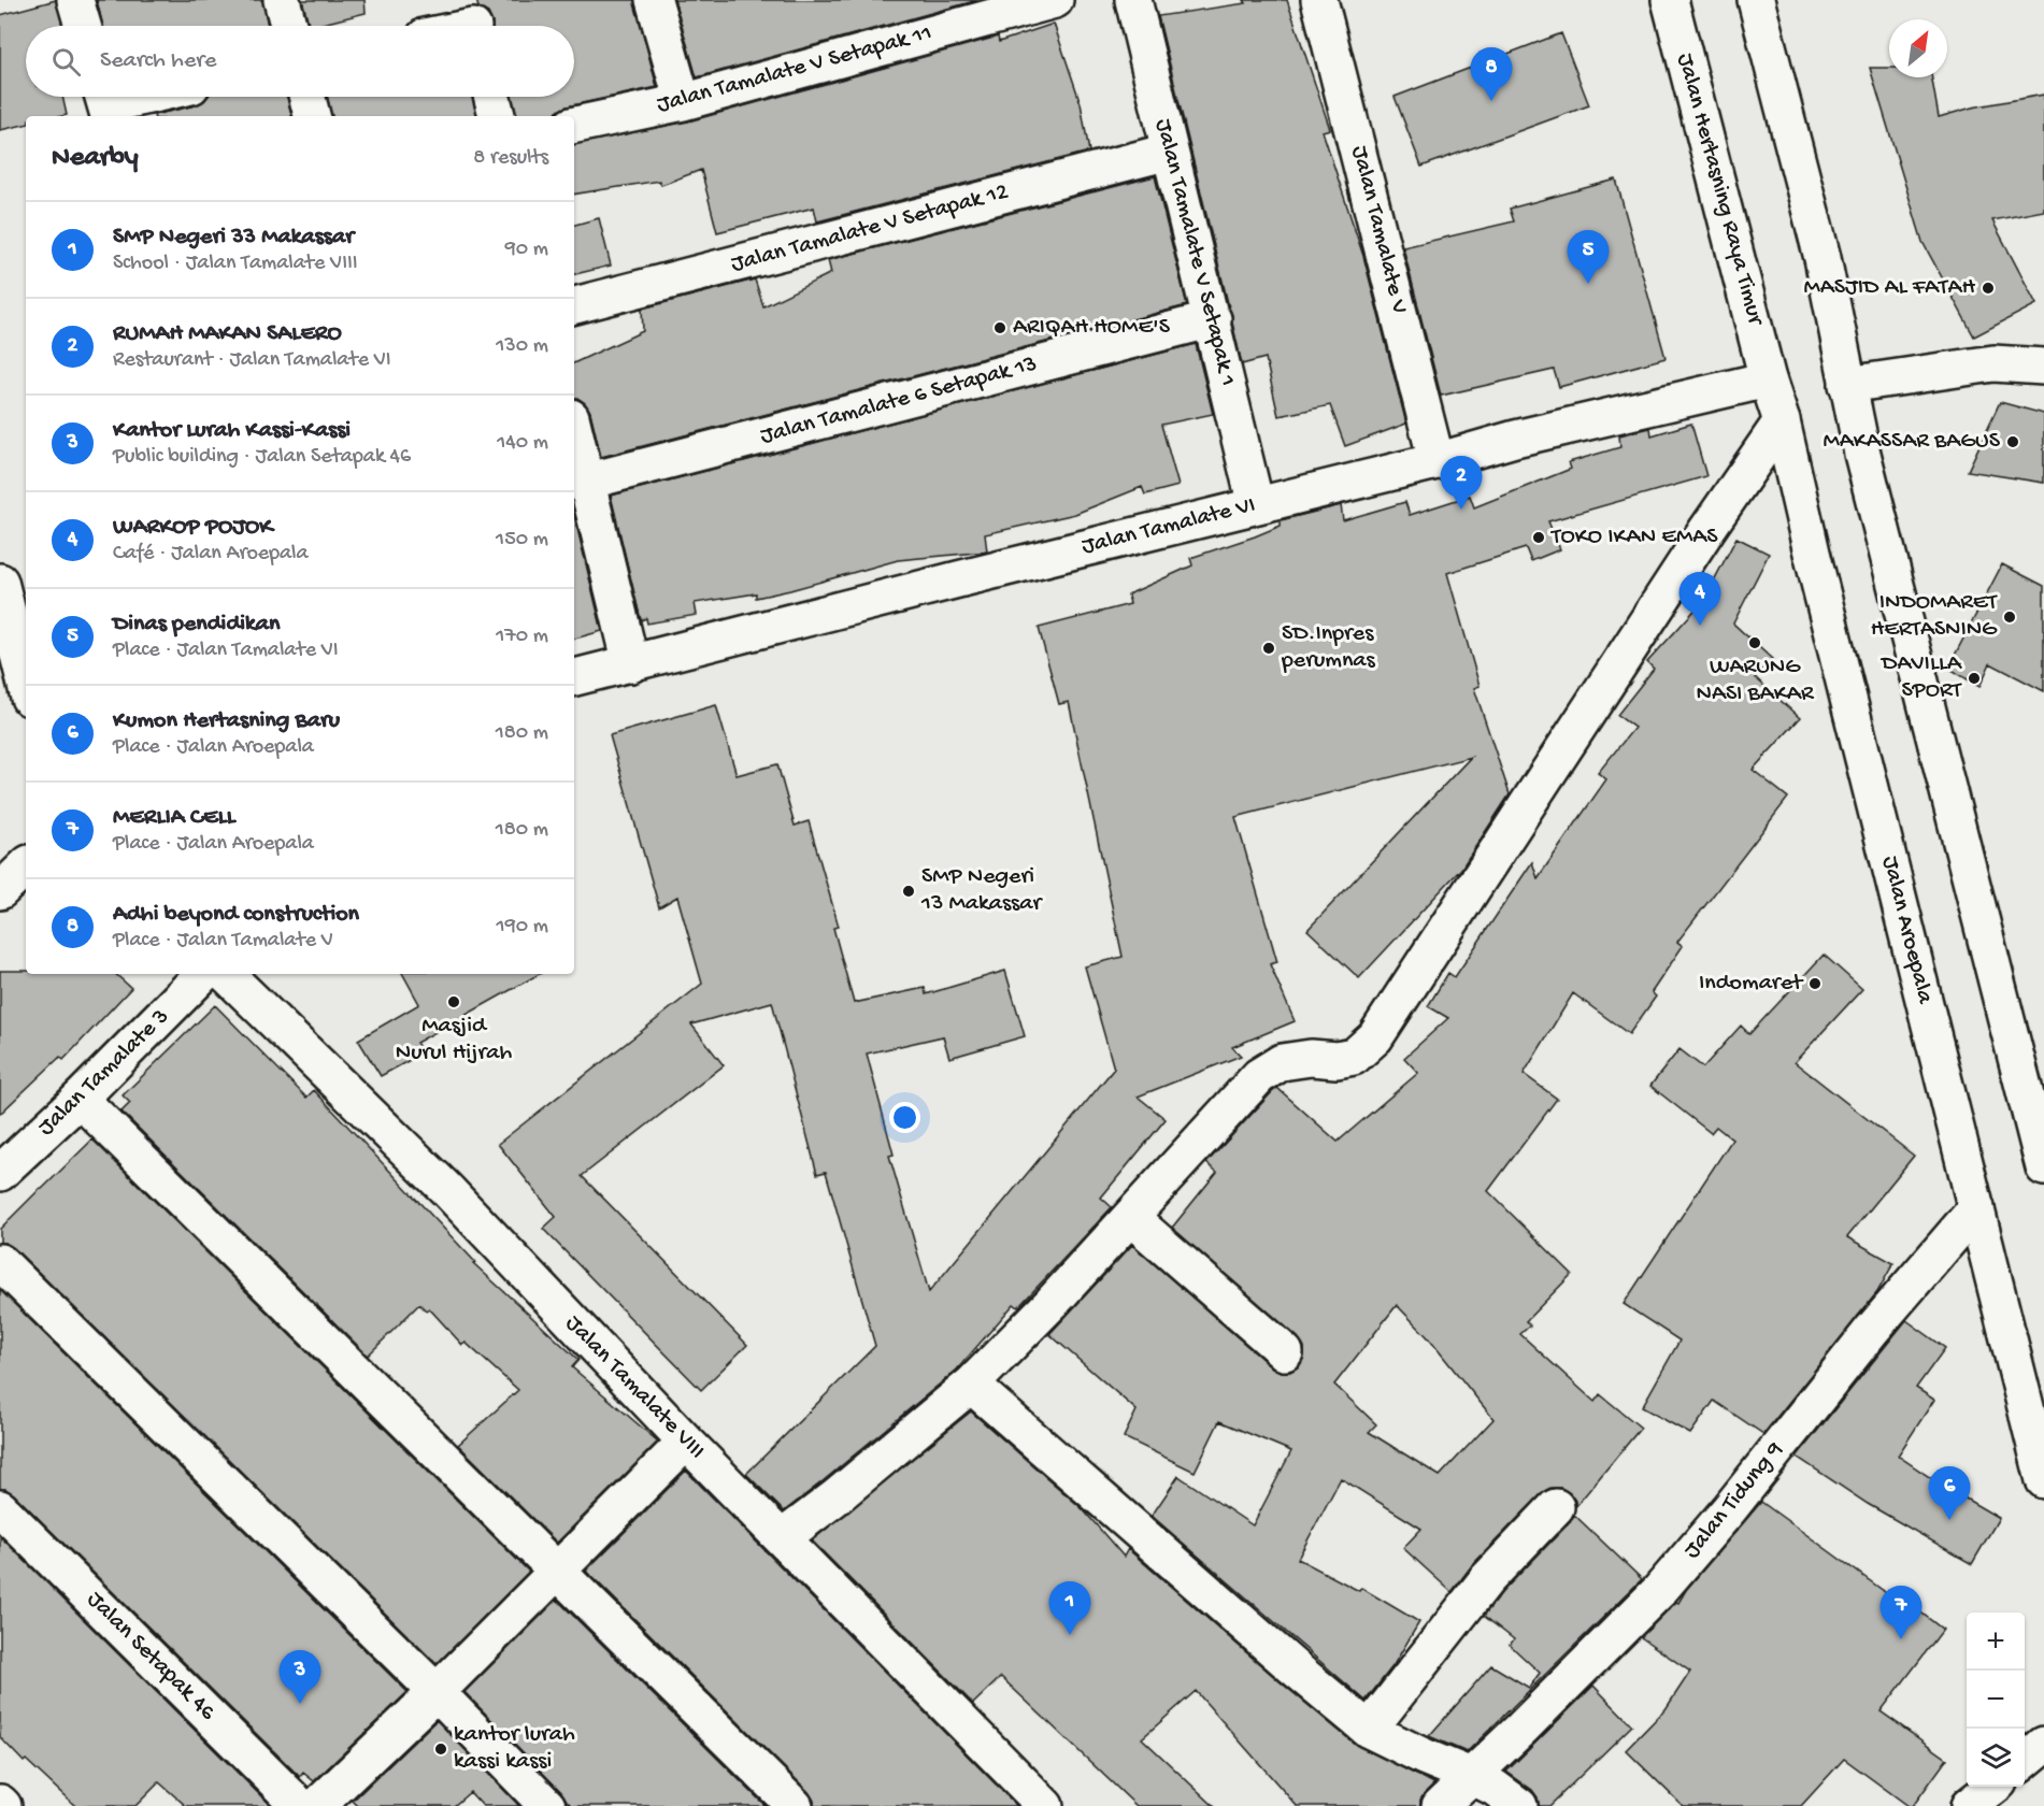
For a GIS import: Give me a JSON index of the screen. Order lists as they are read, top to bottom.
{
  "streets": {
    "street": [
      "Jalan Tamalate V Setapak 11",
      "Jalan Hertasning Raya Timur",
      "Jalan Tamalate V Setapak 12",
      "Jalan Tamalate V",
      "Jalan Tamalate V Setapak 1",
      "Jalan Tamalate 6 Setapak 13",
      "Jalan Tamalate VI",
      "Jalan Aroepala",
      "Jalan Tamalate 3",
      "Jalan Tamalate VIII",
      "Jalan Tidung 9",
      "Jalan Setapak 46"
    ]
  },
  "crossings": [
    ["Jalan Hertasning Raya Timur", "Jalan Tamalate VI"],
    ["Jalan Hertasning Raya Timur", "Jalan Aroepala"],
    ["Jalan Tamalate V Setapak 12", "Jalan Tamalate V Setapak 1"],
    ["Jalan Tamalate V", "Jalan Tamalate VI"],
    ["Jalan Tamalate V Setapak 1", "Jalan Tamalate 6 Setapak 13"],
    ["Jalan Tamalate V Setapak 1", "Jalan Tamalate VI"],
    ["Jalan Tamalate VI", "Jalan Aroepala"],
    ["Jalan Aroepala", "Jalan Tidung 9"],
    ["Jalan Tamalate 3", "Jalan Tamalate VIII"]
  ],
  "places": [
    "MASJID AL FATAH",
    "ARIQAH HOME'S",
    "MAKASSAR BAGUS",
    "TOKO IKAN EMAS",
    "INDOMARET HERTASNING",
    "WARUNG NASI BAKAR",
    "SD.Inpres perumnas",
    "DAVILLA SPORT",
    "SMP Negeri 13 Makassar",
    "Indomaret",
    "Masjid Nurul Hijrah",
    "kantor lurah kassi kassi"
  ],
  "north": "top right",
  "page": {
    "search": "Search here",
    "pins": [
      "8",
      "5",
      "2",
      "4",
      "6",
      "1",
      "7",
      "3"
    ],
    "heading": ["Nearby", "8 results"],
    "list": [
      {
        "mark": "1",
        "name": "SMP Negeri 33 Makassar",
        "note": "School · Jalan Tamalate VIII",
        "value": "90 m"
      },
      {
        "mark": "2",
        "name": "RUMAH MAKAN SALERO",
        "note": "Restaurant · Jalan Tamalate VI",
        "value": "130 m"
      },
      {
        "mark": "3",
        "name": "Kantor Lurah Kassi-Kassi",
        "note": "Public building · Jalan Setapak 46",
        "value": "140 m"
      },
      {
        "mark": "4",
        "name": "WARKOP POJOK",
        "note": "Café · Jalan Aroepala",
        "value": "150 m"
      },
      {
        "mark": "5",
        "name": "Dinas pendidikan",
        "note": "Place · Jalan Tamalate VI",
        "value": "170 m"
      },
      {
        "mark": "6",
        "name": "Kumon Hertasning Baru",
        "note": "Place · Jalan Aroepala",
        "value": "180 m"
      },
      {
        "mark": "7",
        "name": "MERLIA CELL",
        "note": "Place · Jalan Aroepala",
        "value": "180 m"
      },
      {
        "mark": "8",
        "name": "Adhi beyond construction",
        "note": "Place · Jalan Tamalate V",
        "value": "190 m"
      }
    ],
    "map_buttons": ["+", "−"]
  }
}
